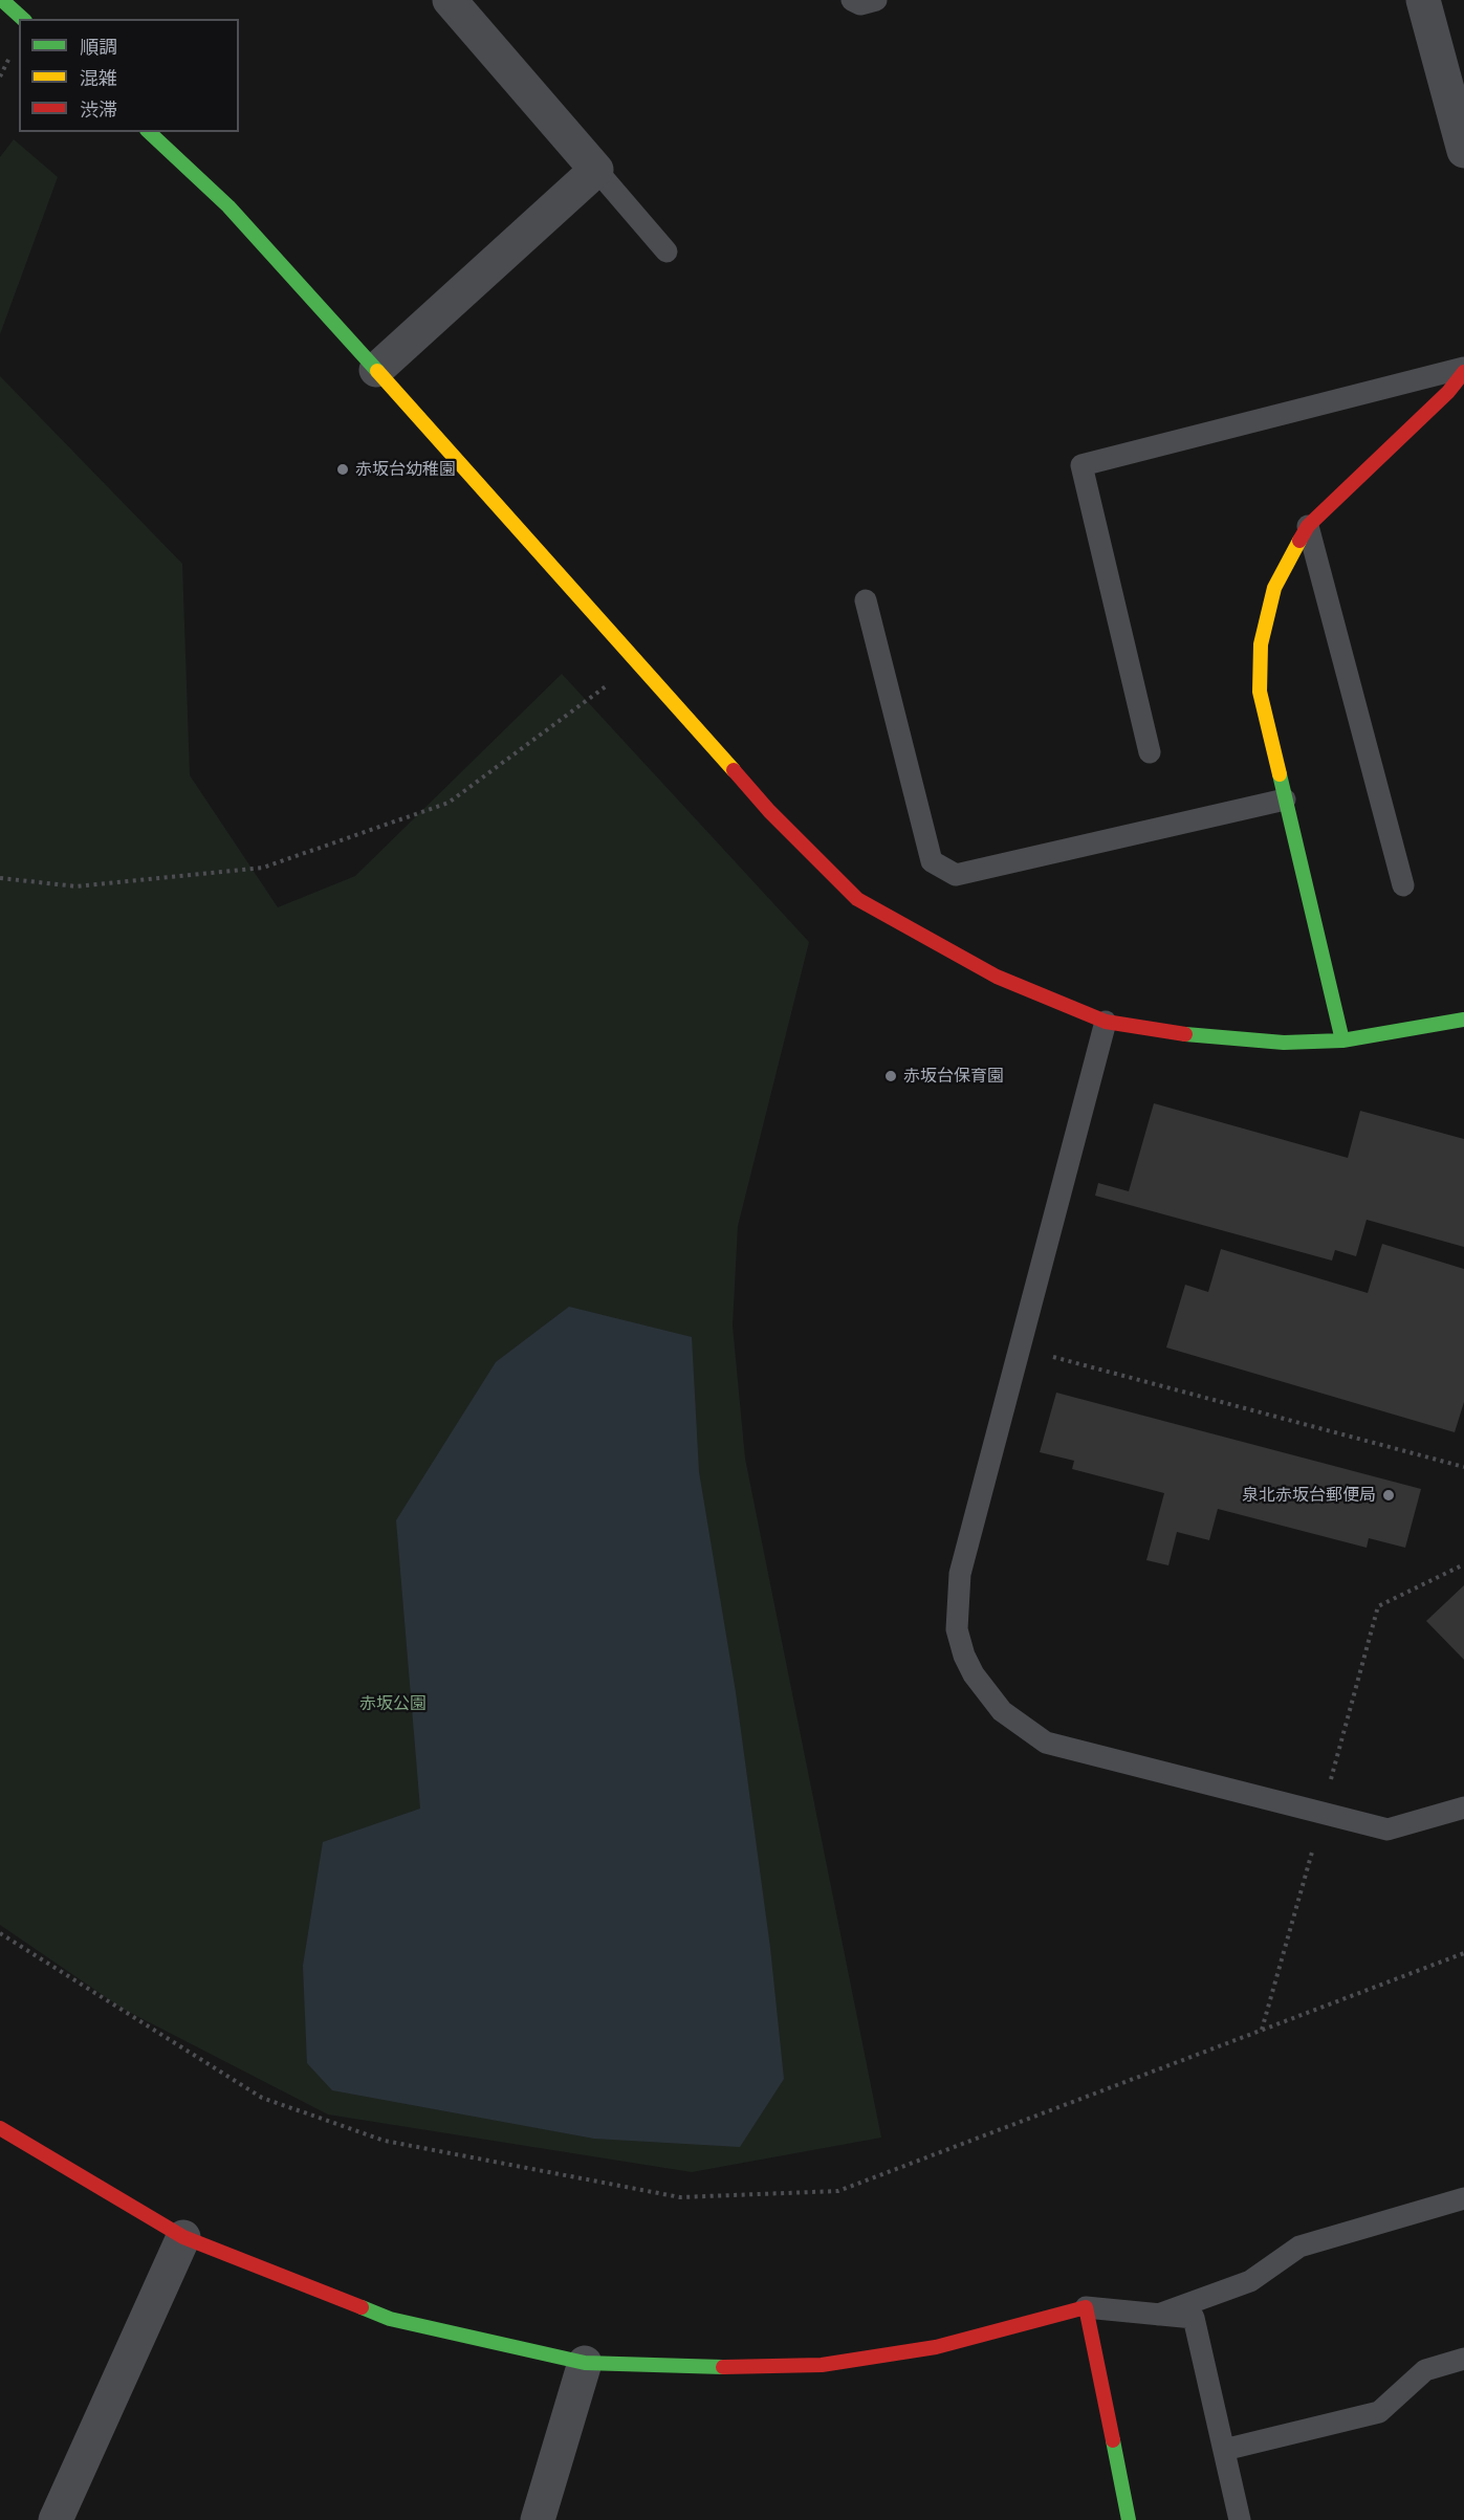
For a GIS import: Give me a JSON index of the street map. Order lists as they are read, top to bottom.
{
  "parks": ["赤坂公園"],
  "places": ["赤坂台幼稚園", "赤坂台保育園", "泉北赤坂台郵便局"],
  "legend": ["順調", "混雑", "渋滞"]
}
